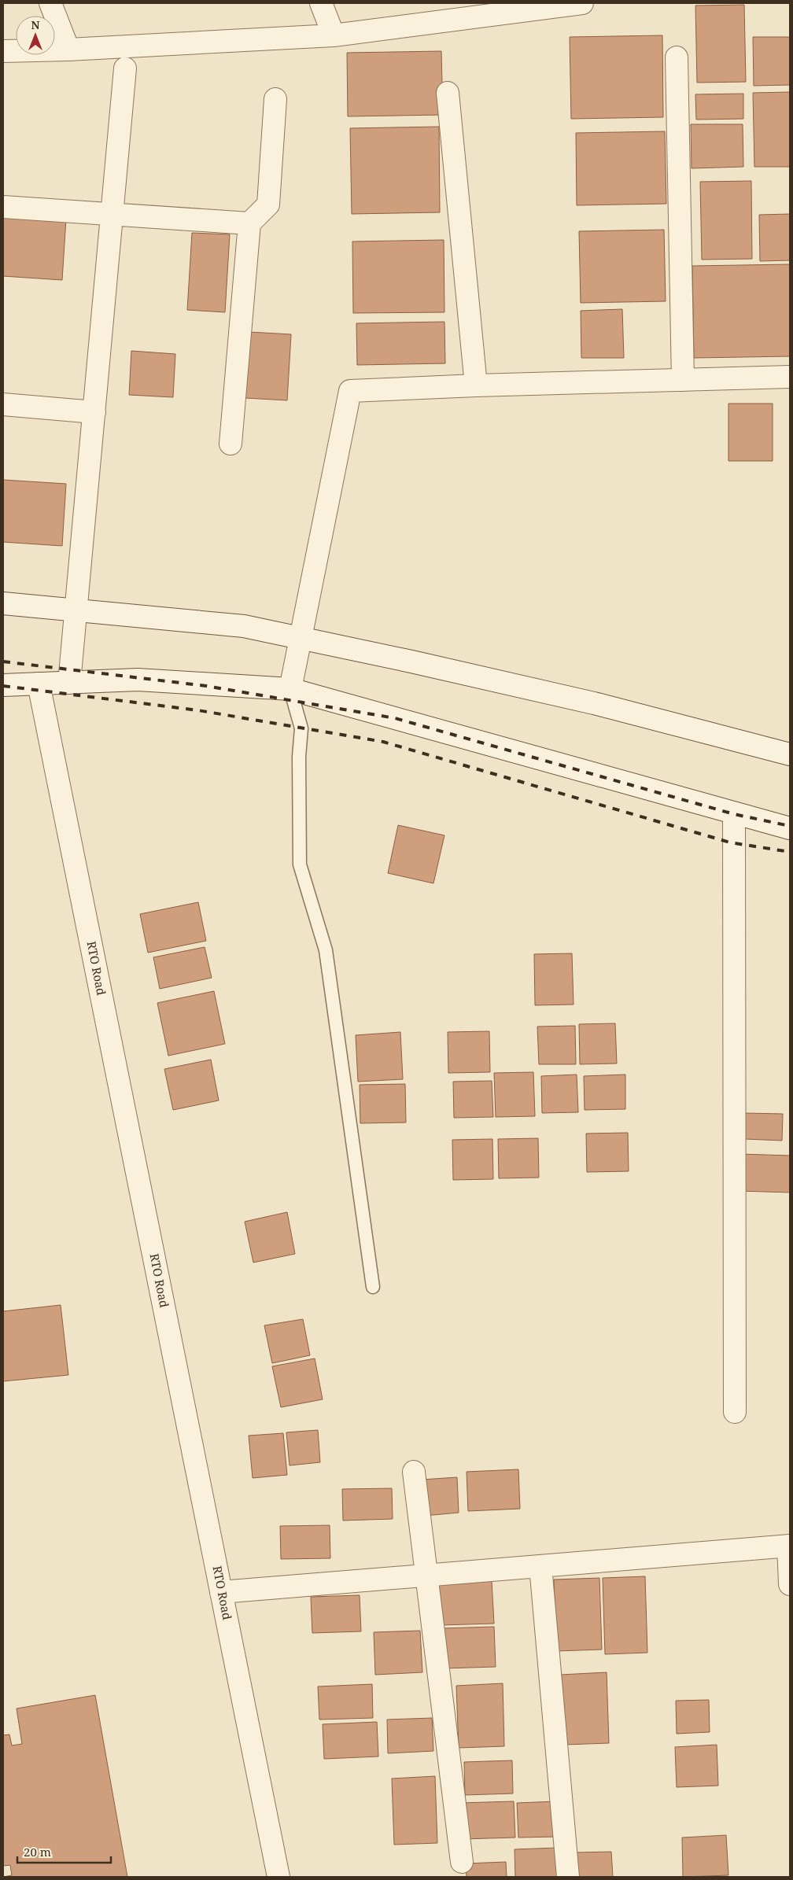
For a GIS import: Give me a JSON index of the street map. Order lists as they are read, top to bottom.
{
  "streets": {
    "street": ["RTO Road"]
  },
  "scale_bar": "20 m",
  "north": "top"
}
